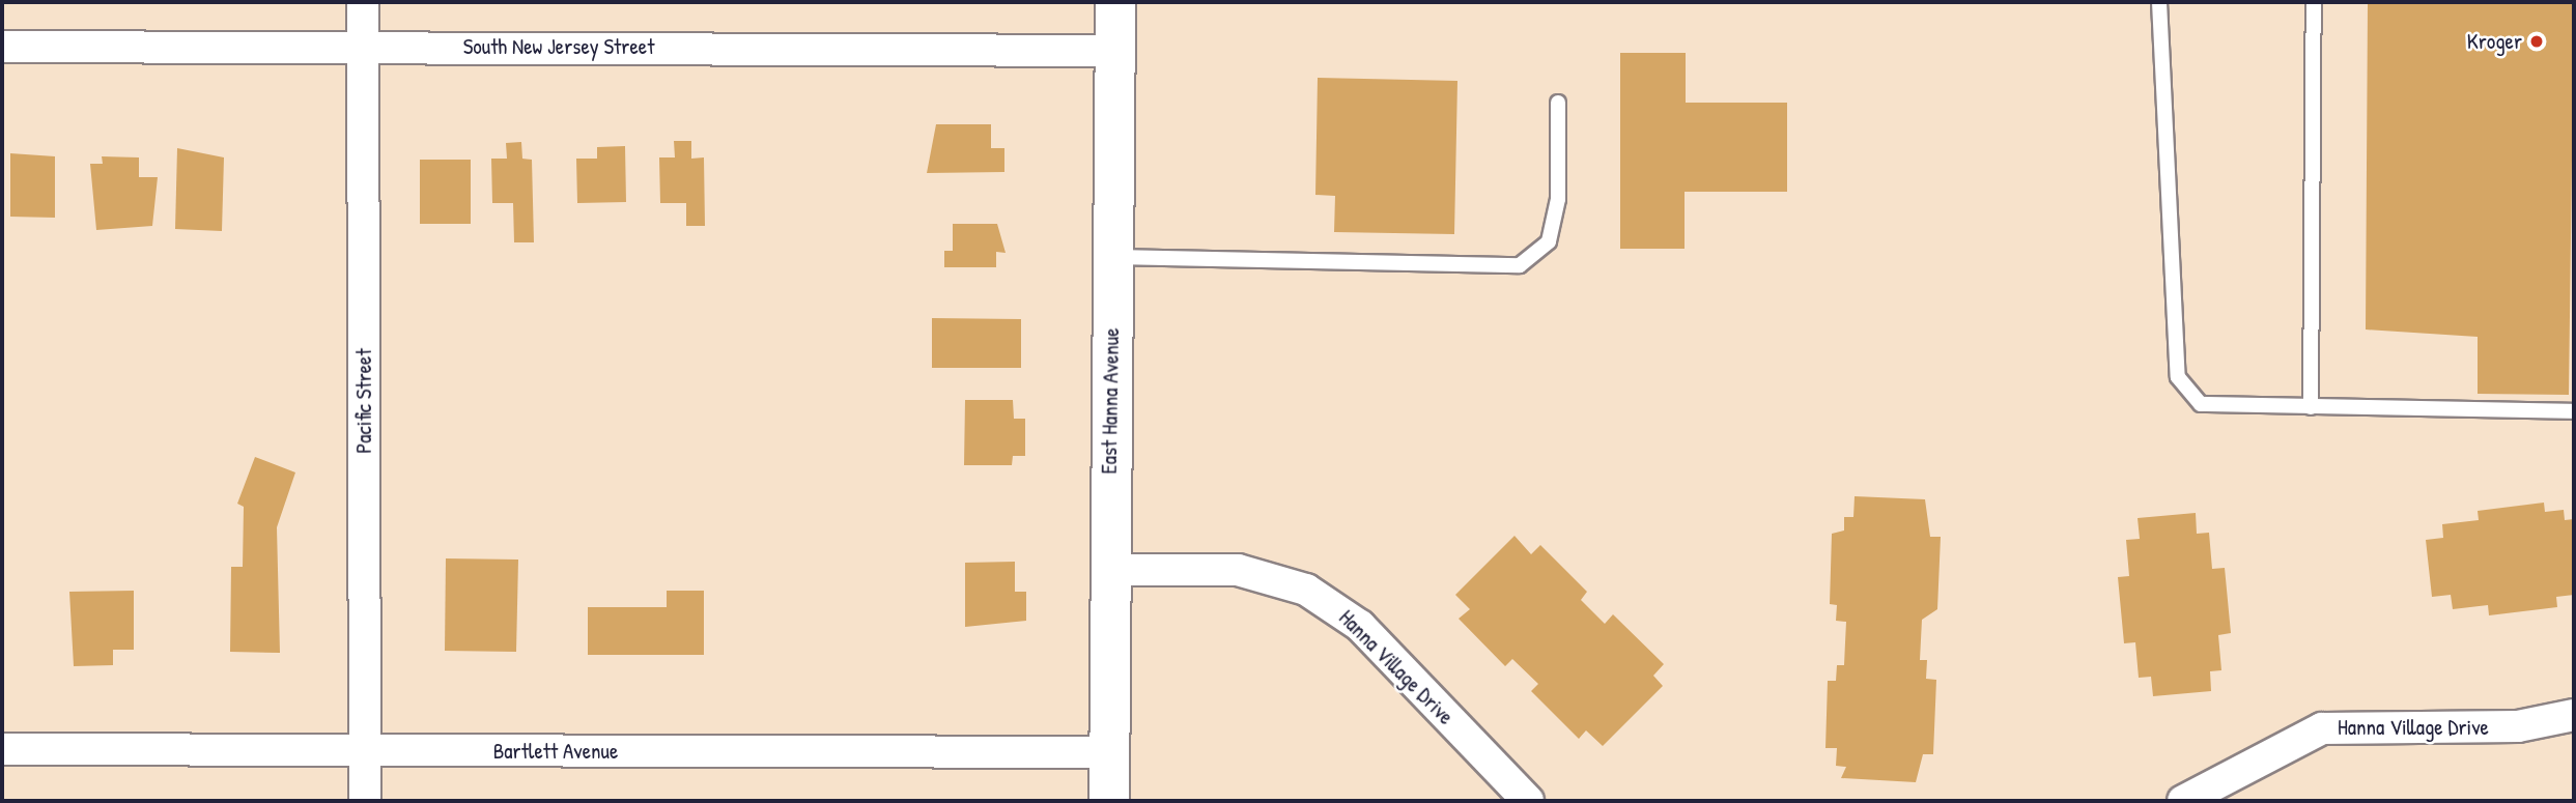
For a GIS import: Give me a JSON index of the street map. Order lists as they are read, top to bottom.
{
  "streets": {
    "main road": ["East Hanna Avenue"],
    "street": [
      "South New Jersey Street",
      "Pacific Street",
      "Hanna Village Drive",
      "Bartlett Avenue"
    ]
  },
  "crossings": [
    ["South New Jersey Street", "Pacific Street"],
    ["South New Jersey Street", "East Hanna Avenue"],
    ["Pacific Street", "Bartlett Avenue"],
    ["East Hanna Avenue", "Hanna Village Drive"],
    ["East Hanna Avenue", "Bartlett Avenue"]
  ],
  "places": ["Kroger"]
}
